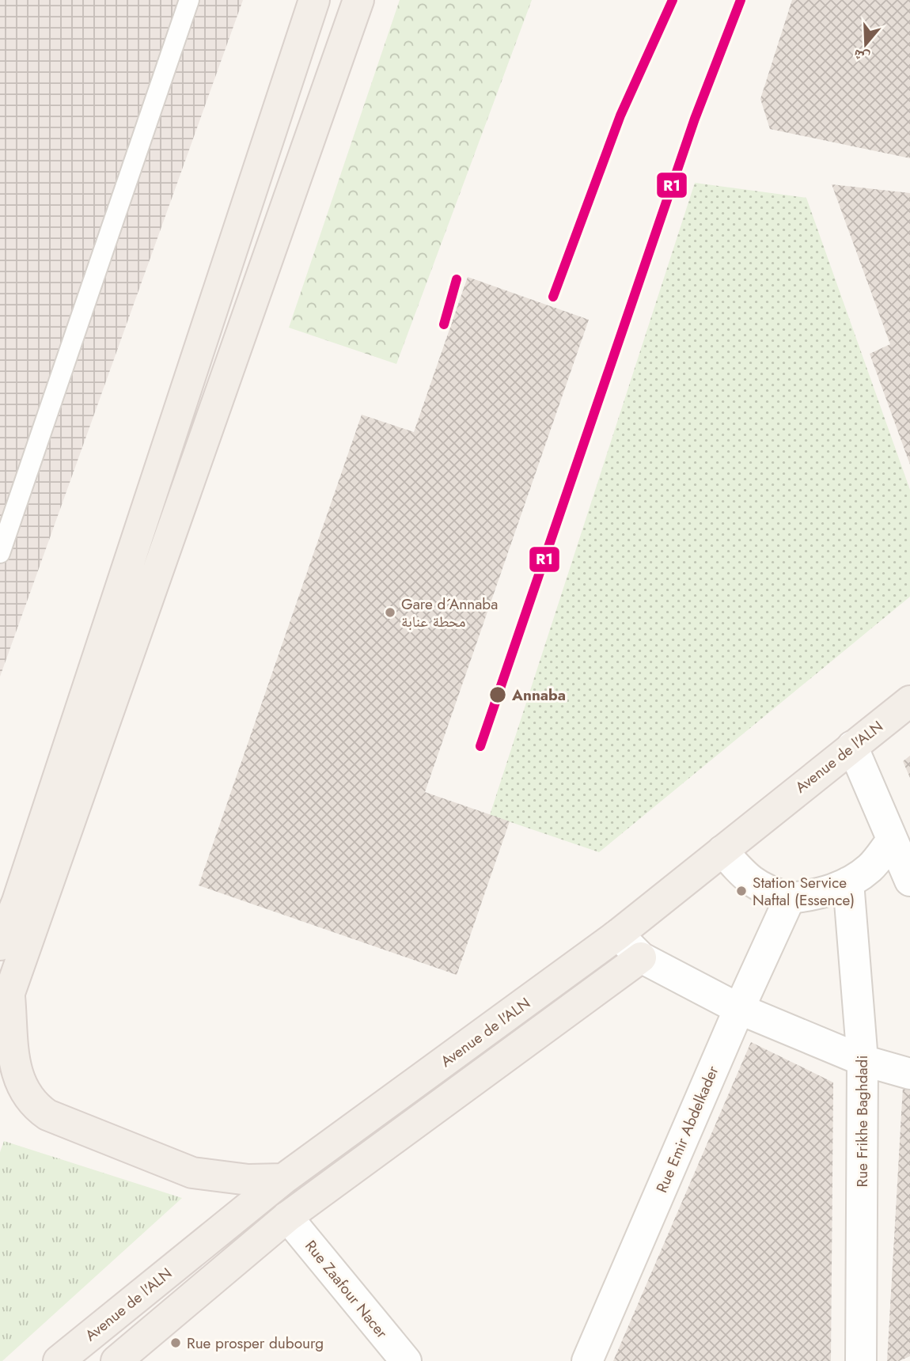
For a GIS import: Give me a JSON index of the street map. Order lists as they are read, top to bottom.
{
  "streets": {
    "main road": ["Avenue de l'ALN"],
    "street": ["Rue Frikhe Baghdadi", "Rue Emir Abdelkader", "Rue Zaafour Nacer"]
  },
  "places": [
    "Gare d´Annaba محطة عنابة",
    "Annaba",
    "Station Service Naftal (Essence)",
    "Rue prosper dubourg"
  ],
  "lines": ["transit line R1"],
  "north": "bottom"
}
